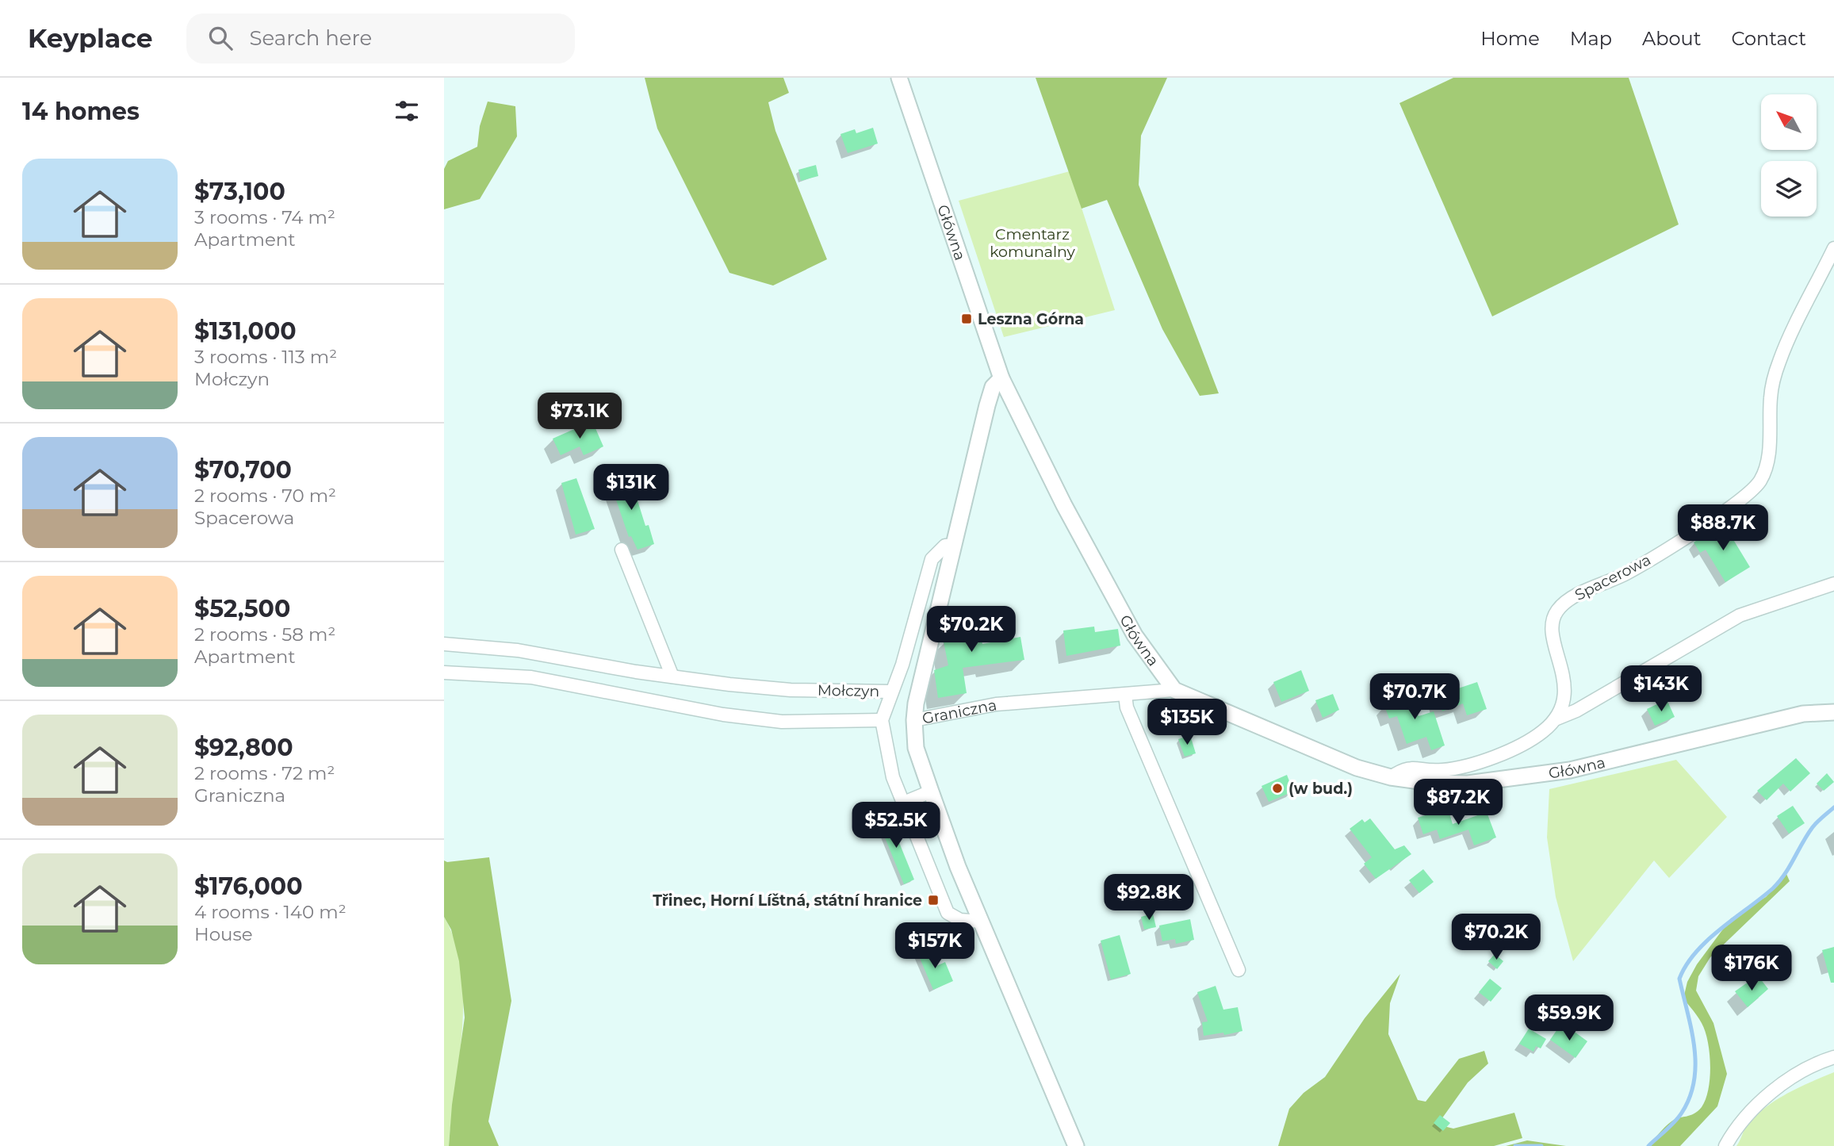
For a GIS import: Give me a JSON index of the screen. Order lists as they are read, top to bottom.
{
  "streets": {
    "street": [
      "Główna",
      "Spacerowa",
      "Mołczyn",
      "Graniczna"
    ]
  },
  "crossings": [
    ["Główna", "Graniczna"],
    ["Mołczyn", "Graniczna"]
  ],
  "parks": ["Cmentarz komunalny"],
  "places": {
    "transit": ["Leszna Górna", "Třinec, Horní Líštná, státní hranice"],
    "other": ["(w bud.)"]
  },
  "north": "top left",
  "page": {
    "header": "Keyplace",
    "search": "Search here",
    "nav": [
      "Home",
      "Map",
      "About",
      "Contact"
    ],
    "heading": "14 homes",
    "list": [
      {
        "name": "$73,100",
        "note": "3 rooms · 74 m² · Apartment"
      },
      {
        "name": "$131,000",
        "note": "3 rooms · 113 m² · Mołczyn"
      },
      {
        "name": "$70,700",
        "note": "2 rooms · 70 m² · Spacerowa"
      },
      {
        "name": "$52,500",
        "note": "2 rooms · 58 m² · Apartment"
      },
      {
        "name": "$92,800",
        "note": "2 rooms · 72 m² · Graniczna"
      },
      {
        "name": "$176,000",
        "note": "4 rooms · 140 m² · House"
      }
    ],
    "price": [
      "$73.1K",
      "$131K",
      "$88.7K",
      "$70.2K",
      "$143K",
      "$70.7K",
      "$135K",
      "$87.2K",
      "$52.5K",
      "$92.8K",
      "$70.2K",
      "$157K",
      "$176K",
      "$59.9K"
    ]
  }
}
